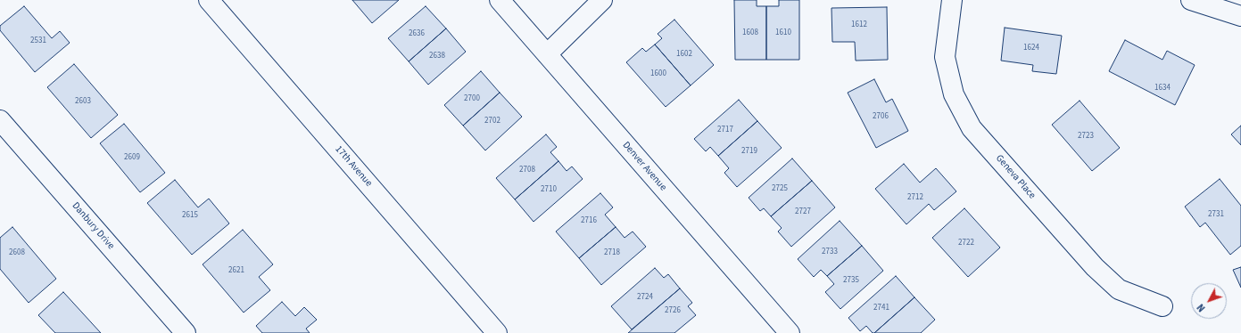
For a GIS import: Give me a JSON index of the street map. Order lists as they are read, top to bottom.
{
  "streets": {
    "street": [
      "17th Avenue",
      "Denver Avenue",
      "Geneva Place",
      "Danbury Drive"
    ]
  },
  "house_numbers": [
    "1612",
    "1608",
    "1610",
    "2636",
    "2531",
    "1624",
    "1602",
    "2638",
    "1600",
    "1634",
    "2700",
    "2603",
    "2706",
    "2702",
    "2717",
    "2723",
    "2719",
    "2609",
    "2708",
    "2725",
    "2710",
    "2712",
    "2727",
    "2731",
    "2615",
    "2716",
    "2722",
    "2733",
    "2608",
    "2718",
    "2621",
    "2735",
    "2724",
    "2741",
    "2726"
  ],
  "north": "bottom left"
}
